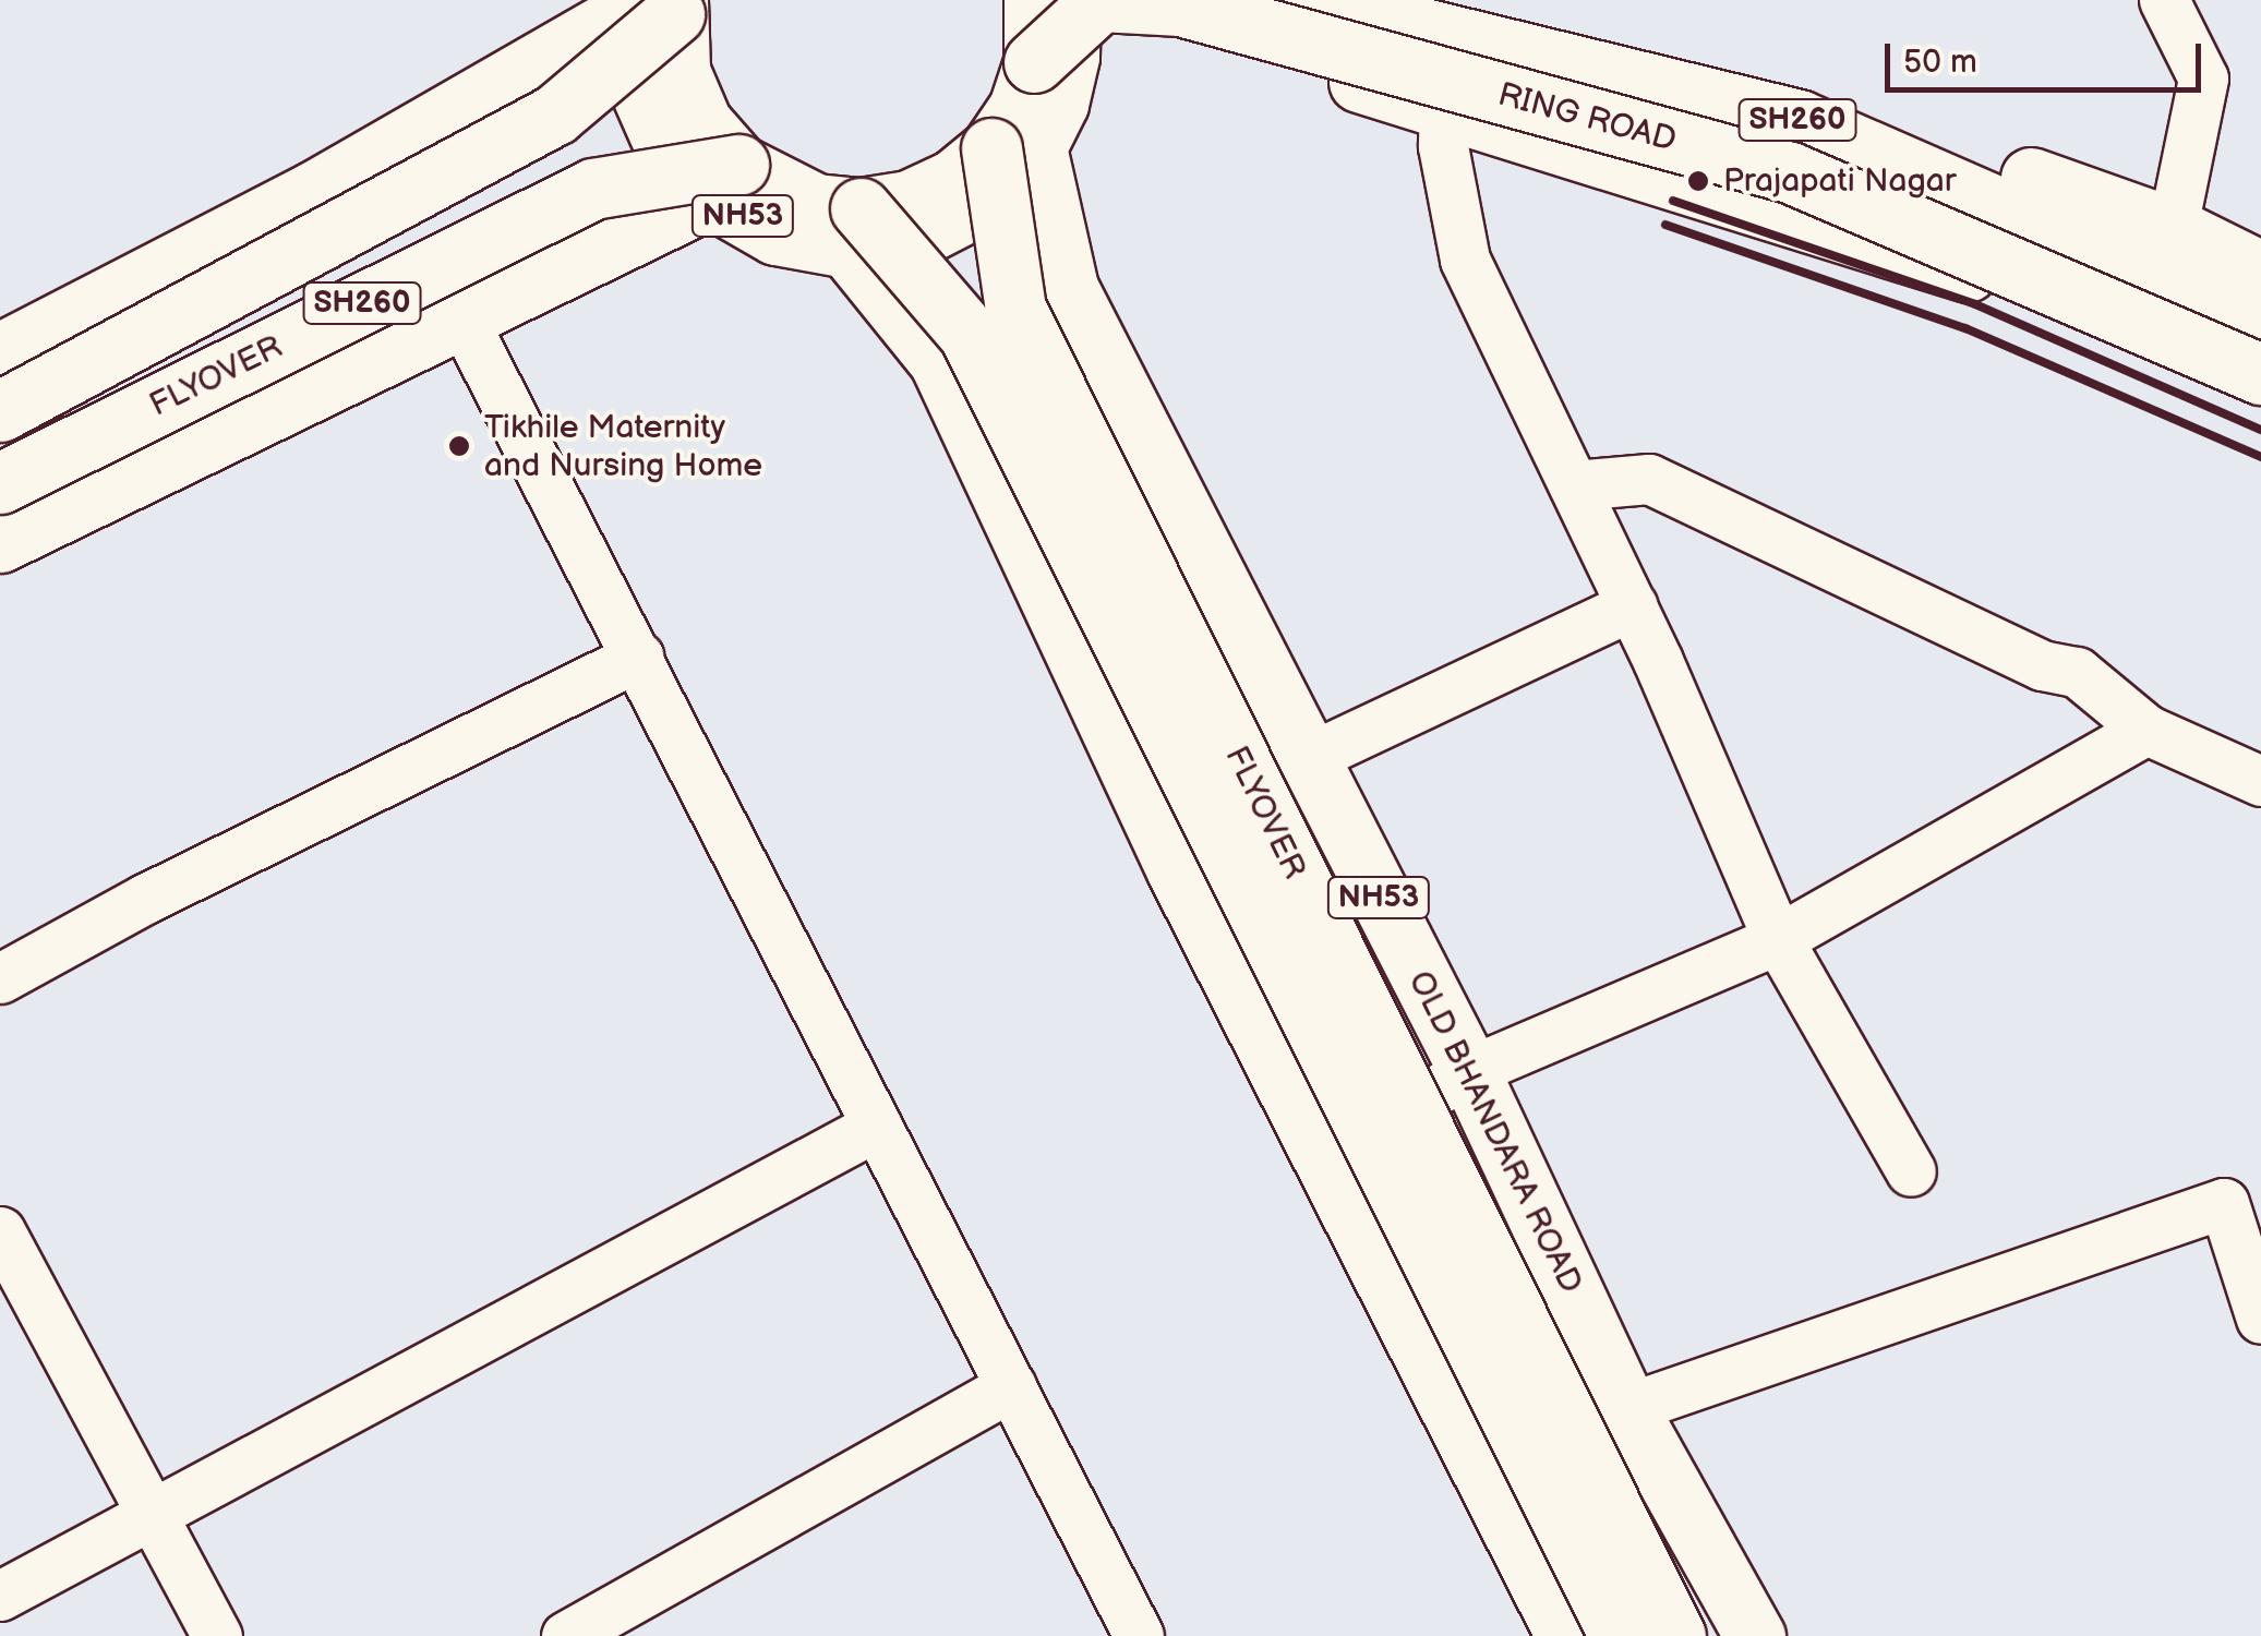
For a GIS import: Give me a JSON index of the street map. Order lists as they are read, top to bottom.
{
  "streets": {
    "main road": [
      "RING ROAD",
      "SH260",
      "NH53",
      "FLYOVER",
      "OLD BHANDARA ROAD"
    ]
  },
  "crossings": [
    ["RING ROAD", "NH53"],
    ["SH260", "NH53"],
    ["SH260", "FLYOVER"],
    ["NH53", "FLYOVER"],
    ["NH53", "OLD BHANDARA ROAD"],
    ["FLYOVER", "OLD BHANDARA ROAD"]
  ],
  "places": ["Prajapati Nagar", "Tikhile Maternity and Nursing Home"],
  "scale_bar": "50 m"
}
